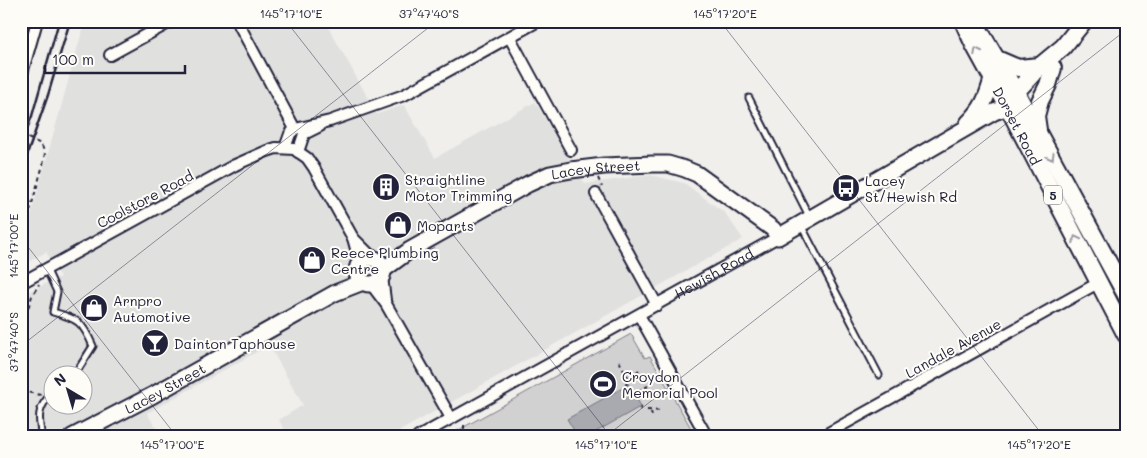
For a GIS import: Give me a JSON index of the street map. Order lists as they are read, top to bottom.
{
  "streets": {
    "main road": ["Dorset Road", "5"],
    "street": [
      "Lacey Street",
      "Coolstore Road",
      "Hewish Road",
      "Landale Avenue"
    ]
  },
  "crossings": [
    ["Dorset Road", "Hewish Road"],
    ["Dorset Road", "Landale Avenue"],
    ["Lacey Street", "Hewish Road"]
  ],
  "places": {
    "building": ["Straightline Motor Trimming"],
    "bus stop": ["Lacey St/Hewish Rd"],
    "shop": ["Moparts", "Reece Plumbing Centre", "Arnpro Automotive"],
    "bar": ["Dainton Taphouse"],
    "sports": ["Croydon Memorial Pool"]
  },
  "scale_bar": "100 m",
  "north": "top left",
  "coordinates": [
    "145°17'10\"E",
    "37°47'40\"S",
    "145°17'20\"E",
    "145°17'00\"E"
  ]
}
